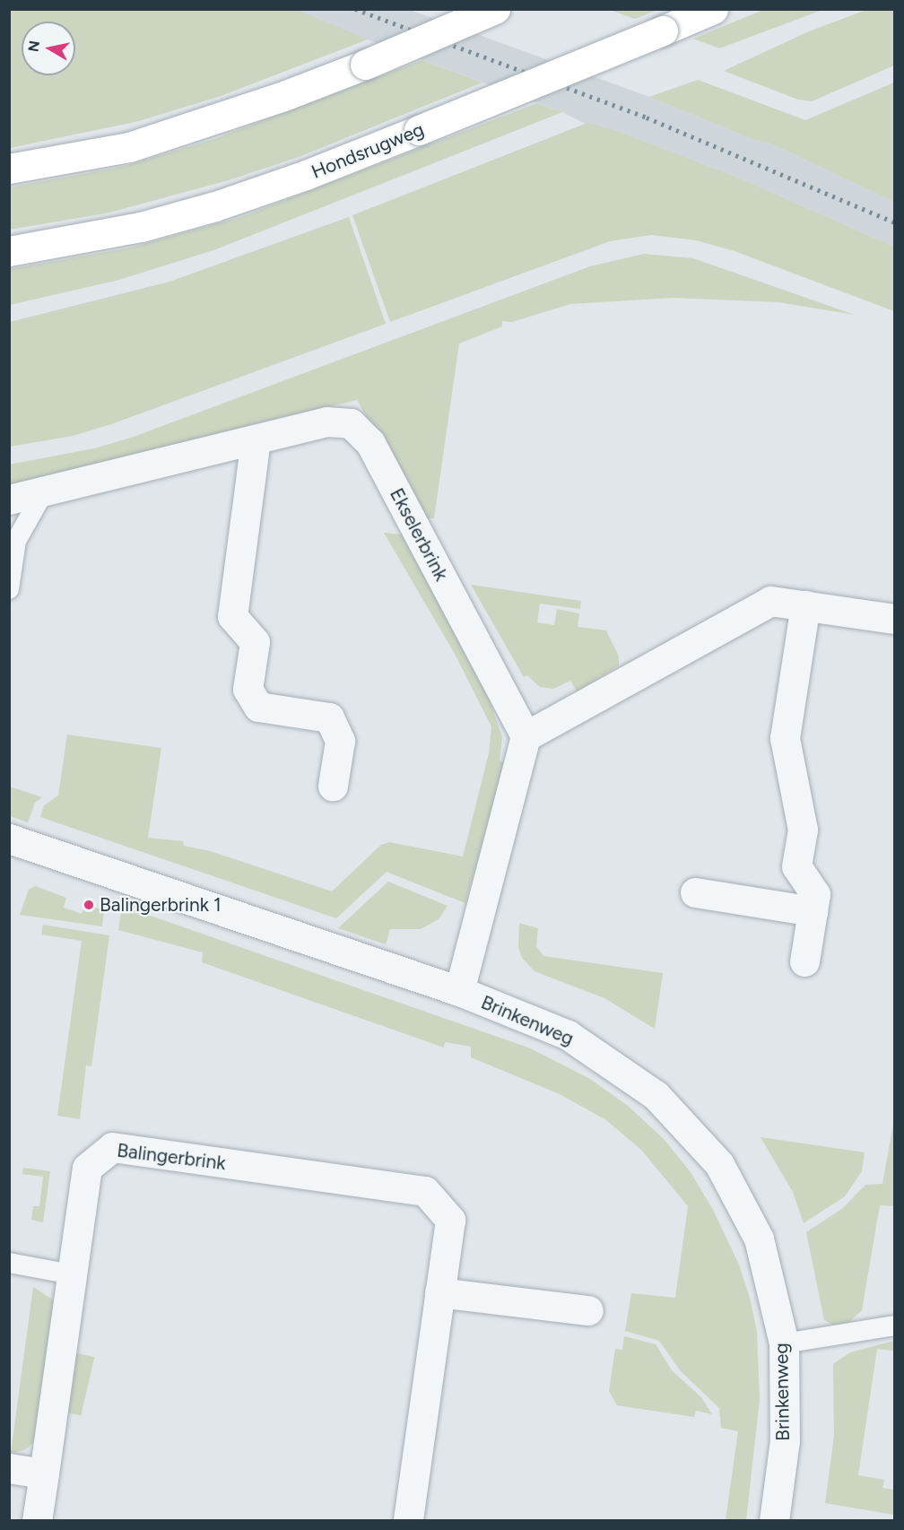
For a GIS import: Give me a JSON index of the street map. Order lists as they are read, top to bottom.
{
  "streets": {
    "main road": ["Hondsrugweg"],
    "street": ["Ekselerbrink", "Brinkenweg", "Balingerbrink"]
  },
  "places": ["Balingerbrink 1"],
  "north": "left"
}
